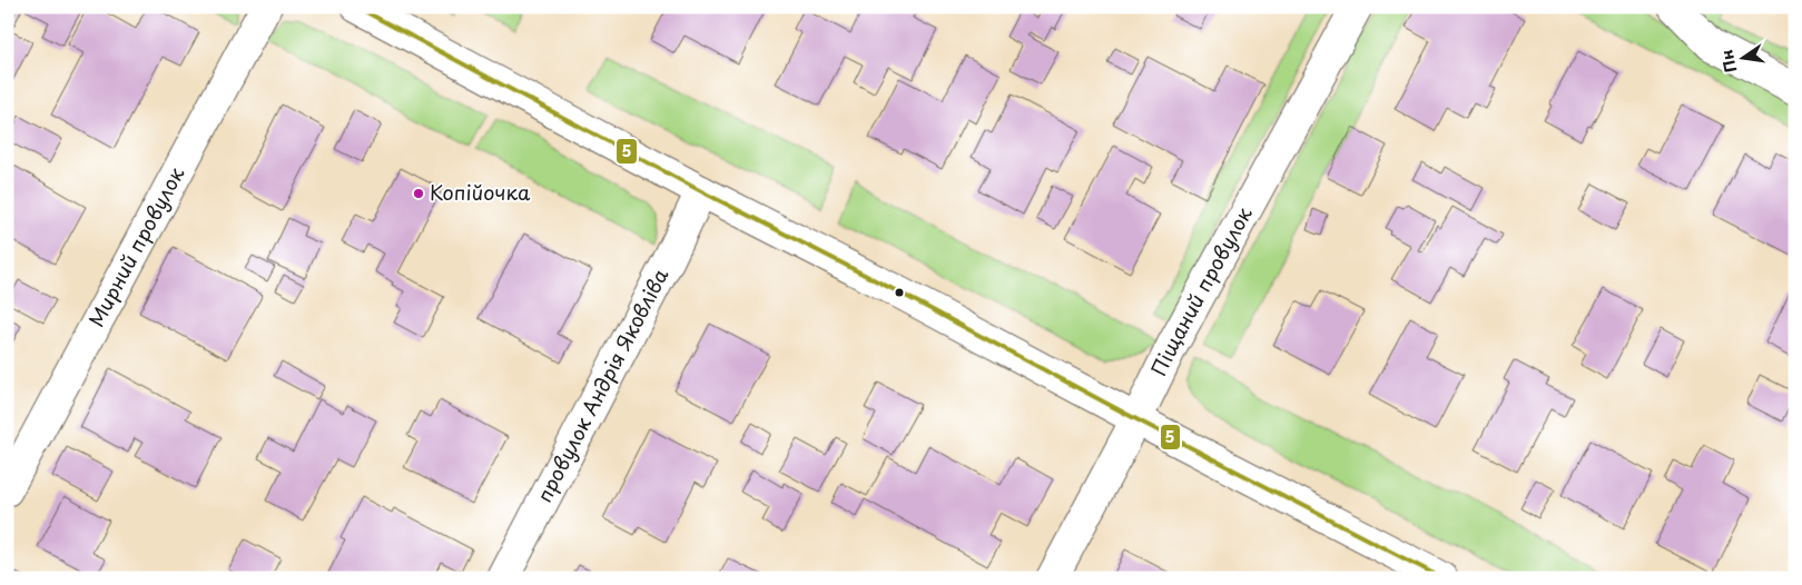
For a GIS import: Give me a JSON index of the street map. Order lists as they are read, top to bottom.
{
  "streets": {
    "street": ["Мирний провулок", "Піщаний провулок", "провулок Андрія Яковліва"]
  },
  "places": ["Копійочка"],
  "lines": ["transit line 5"],
  "north": "left"
}
